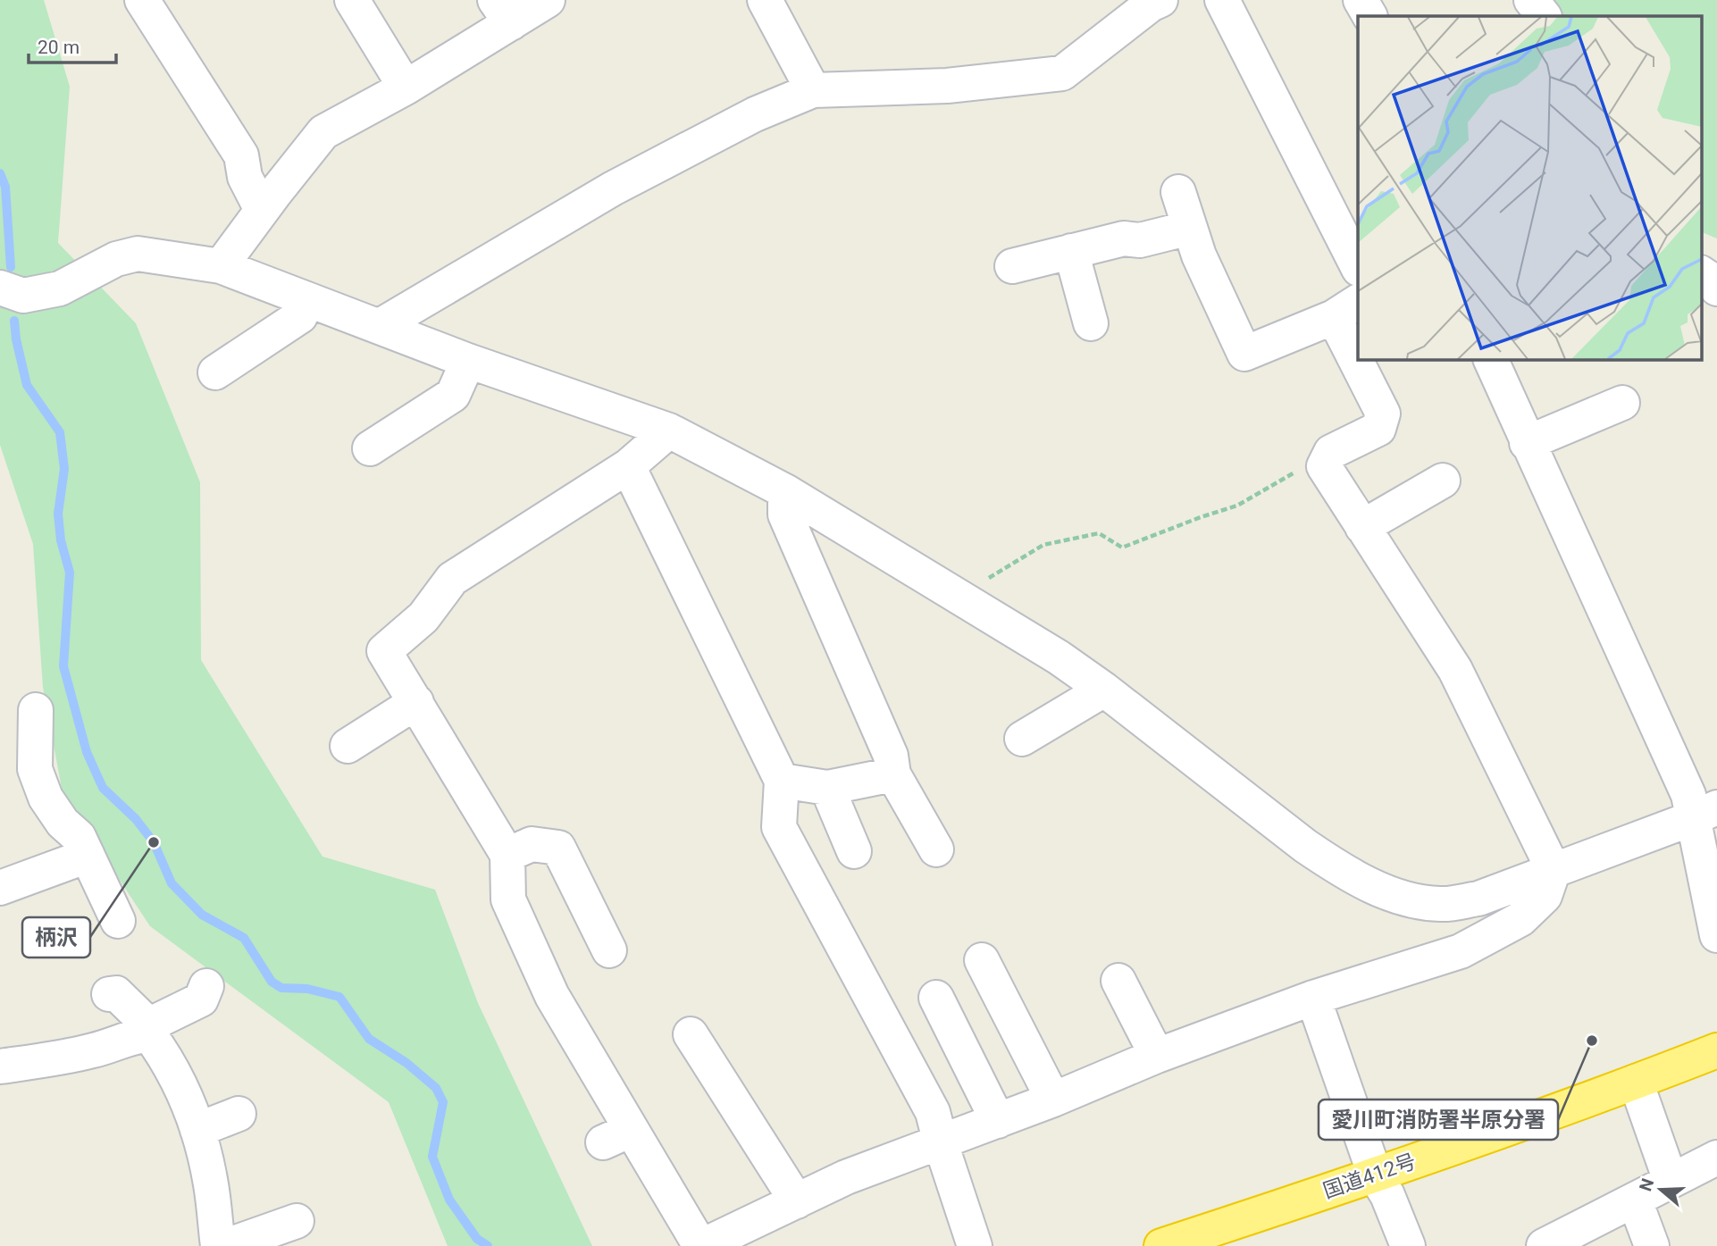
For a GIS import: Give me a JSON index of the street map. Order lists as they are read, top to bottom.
{
  "streets": {
    "highway": ["国道412号"]
  },
  "places": ["柄沢", "愛川町消防署半原分署"],
  "scale_bar": "20 m",
  "north": "left"
}
